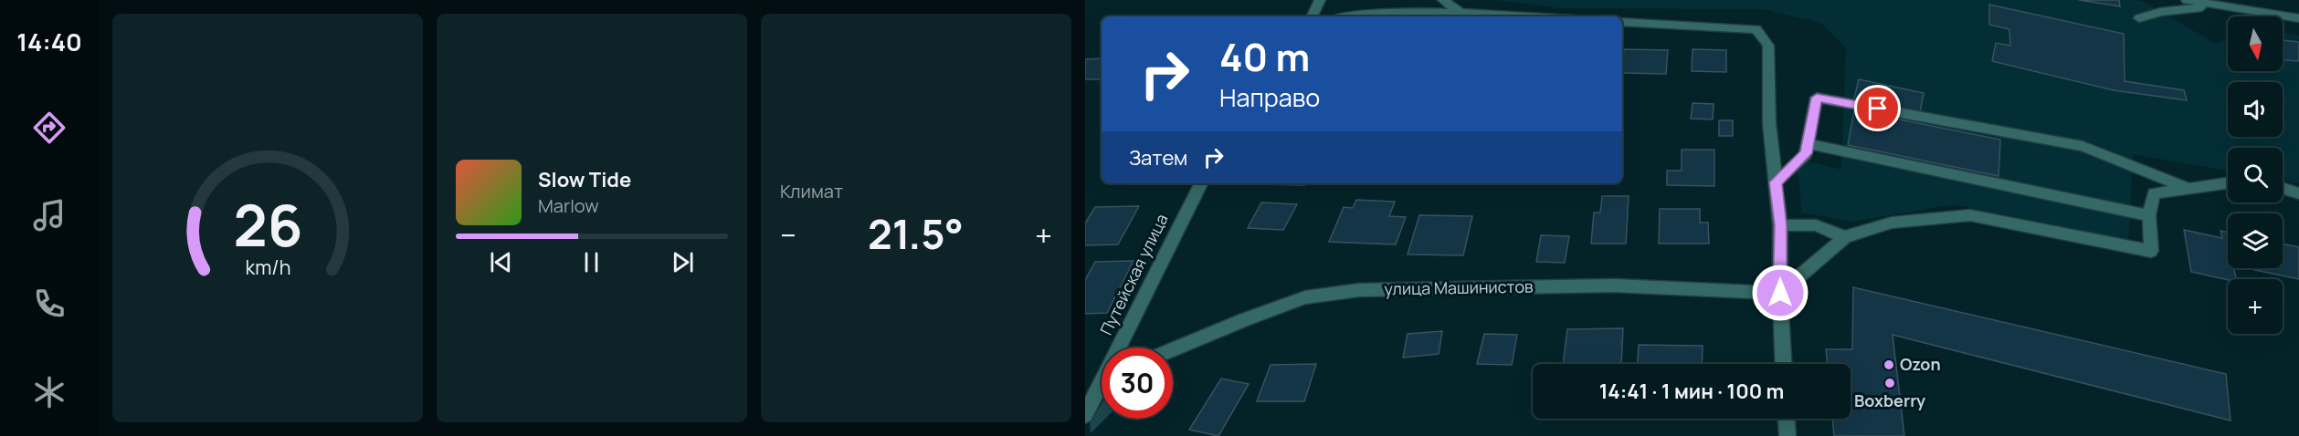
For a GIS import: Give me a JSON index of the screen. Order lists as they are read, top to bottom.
{
  "streets": {
    "street": ["Путейская улица", "улица Машинистов"]
  },
  "places": ["Ozon", "Boxberry"],
  "north": "bottom",
  "page": {
    "tabs": "14:40",
    "tile": "Климат",
    "map_buttons": "+",
    "turn": ["40 m", "Направо"],
    "then": "Затем",
    "song": ["Slow Tide", "Marlow"],
    "heat": ["−", "21.5°", "+"],
    "limit": "30",
    "trip": "14:41 · 1 мин · 100 m",
    "gauge": ["26", "km/h"]
  }
}
